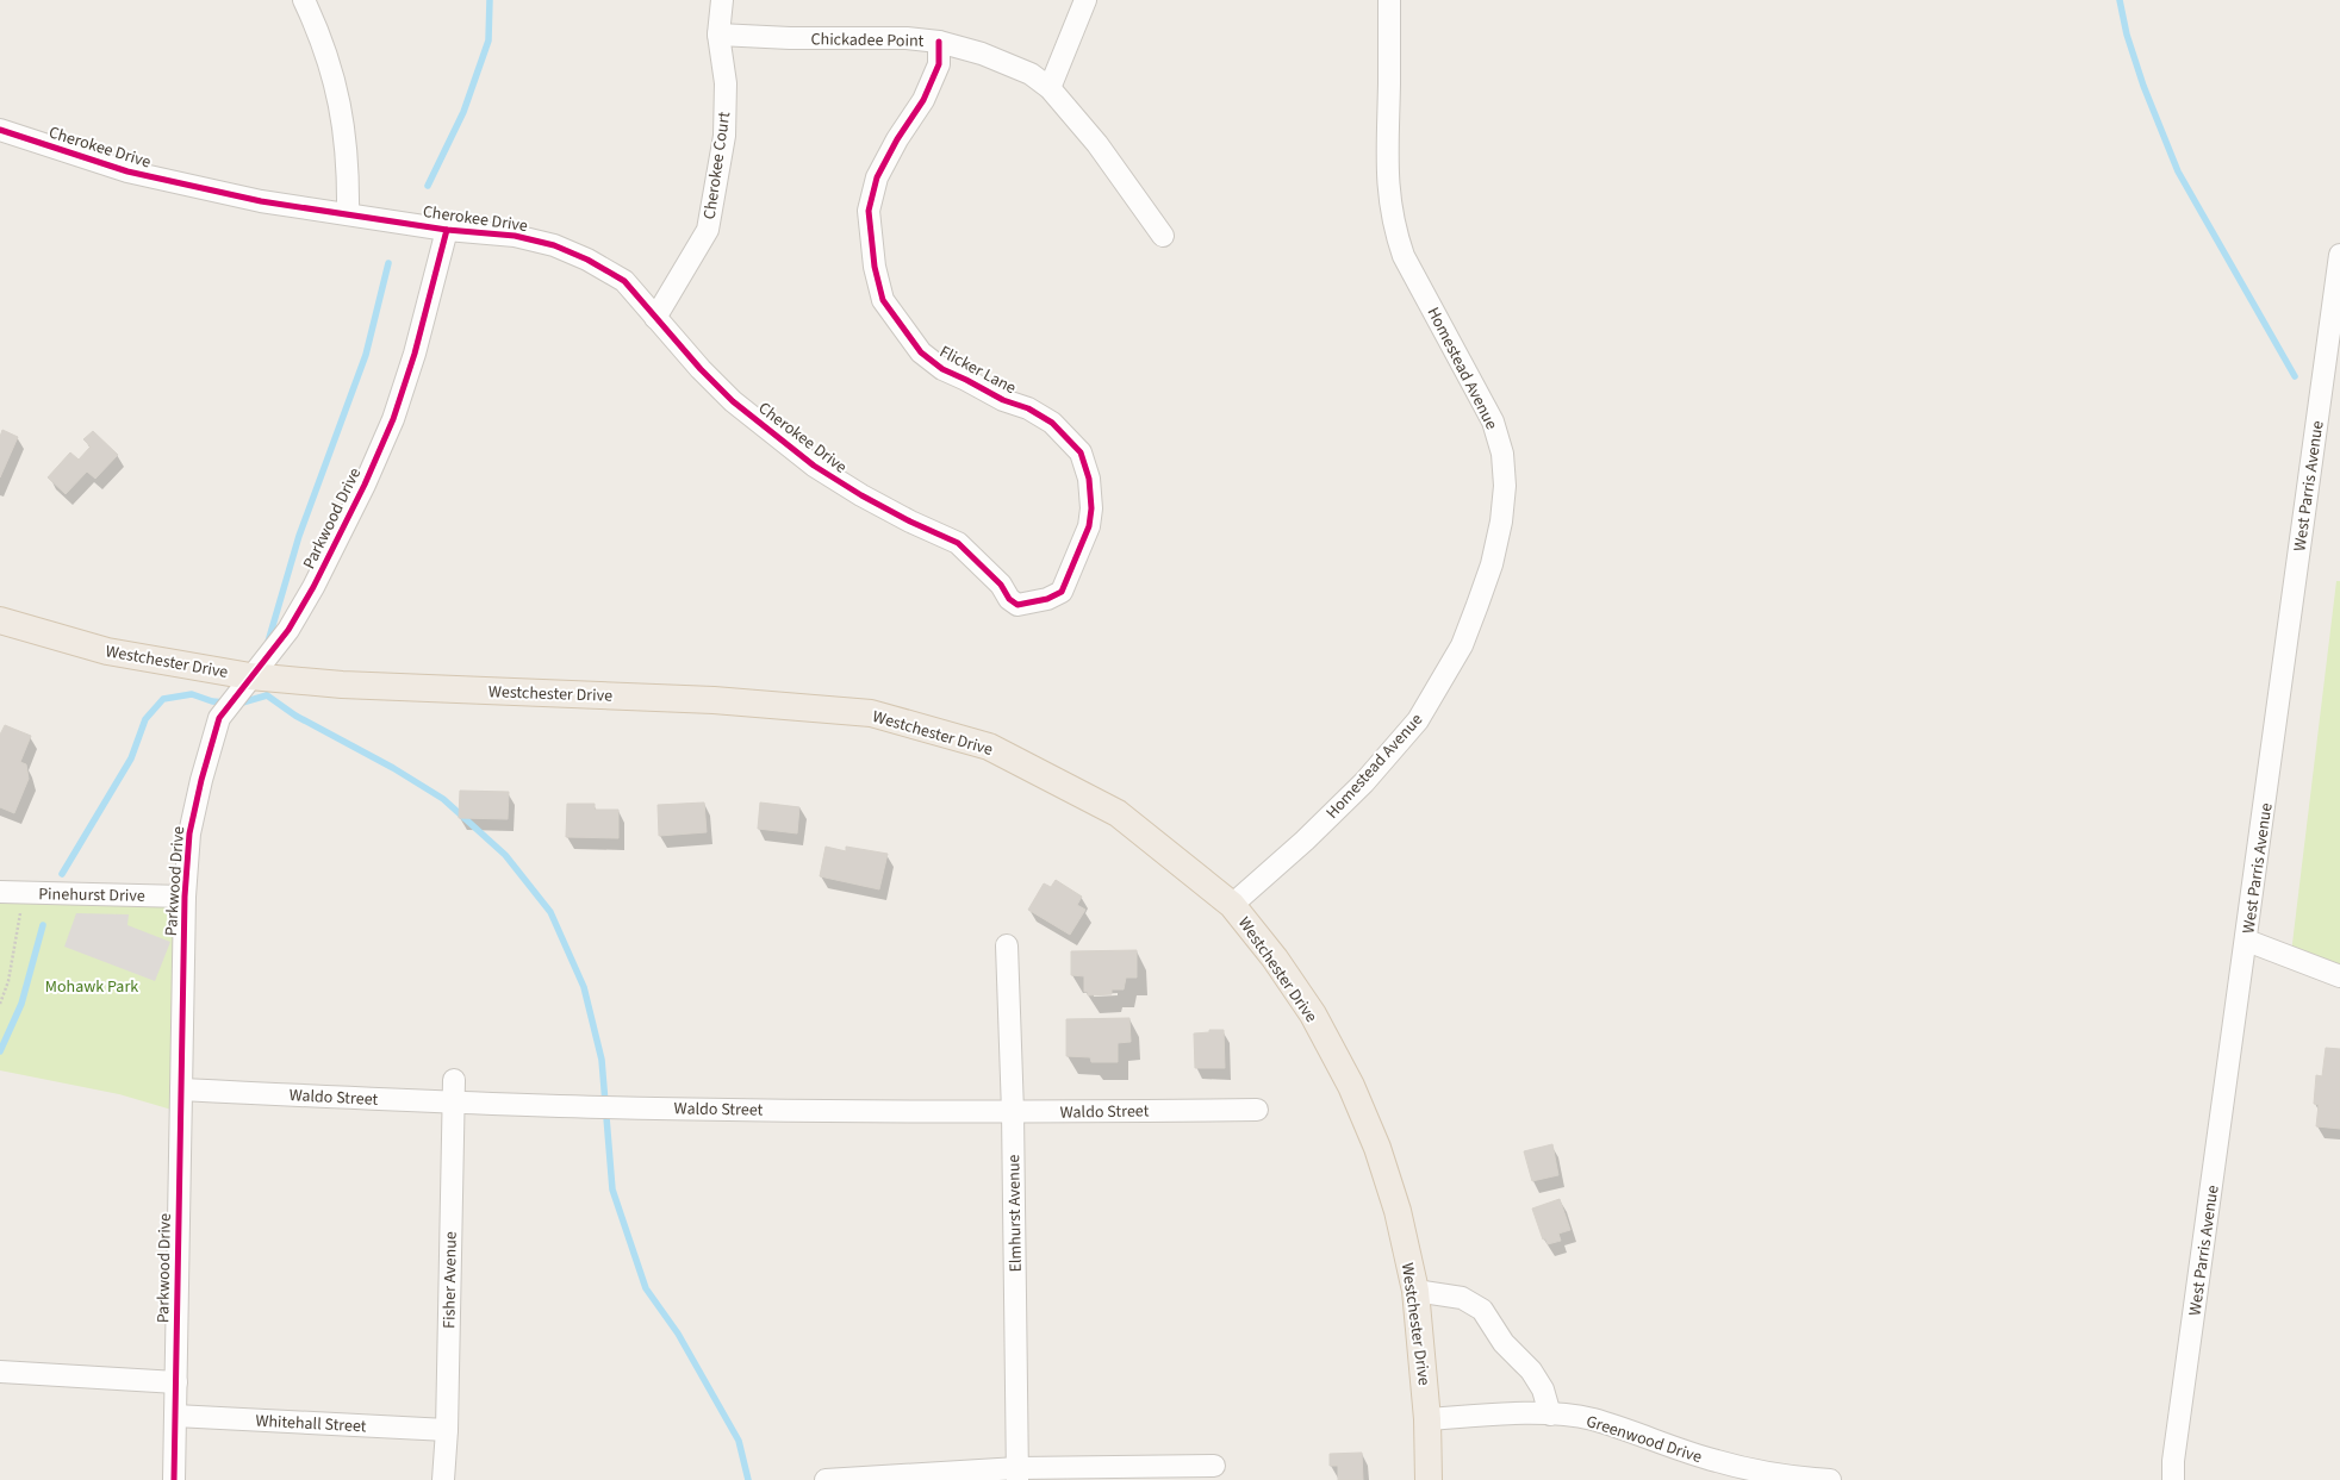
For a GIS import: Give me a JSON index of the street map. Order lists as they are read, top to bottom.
{
  "streets": {
    "main road": ["Westchester Drive"],
    "street": [
      "Chickadee Point",
      "Cherokee Drive",
      "Cherokee Court",
      "Homestead Avenue",
      "Flicker Lane",
      "West Parris Avenue",
      "Parkwood Drive",
      "Pinehurst Drive",
      "Waldo Street",
      "Elmhurst Avenue",
      "Fisher Avenue",
      "Whitehall Street",
      "Greenwood Drive"
    ]
  },
  "crossings": [
    ["Chickadee Point", "Cherokee Court"],
    ["Chickadee Point", "Flicker Lane"],
    ["Cherokee Drive", "Cherokee Court"],
    ["Cherokee Drive", "Flicker Lane"],
    ["Cherokee Drive", "Parkwood Drive"],
    ["Homestead Avenue", "Westchester Drive"],
    ["Parkwood Drive", "Westchester Drive"],
    ["Parkwood Drive", "Pinehurst Drive"],
    ["Parkwood Drive", "Waldo Street"],
    ["Parkwood Drive", "Whitehall Street"],
    ["Westchester Drive", "Greenwood Drive"],
    ["Waldo Street", "Elmhurst Avenue"],
    ["Waldo Street", "Fisher Avenue"],
    ["Fisher Avenue", "Whitehall Street"]
  ],
  "parks": ["Mohawk Park"]
}
